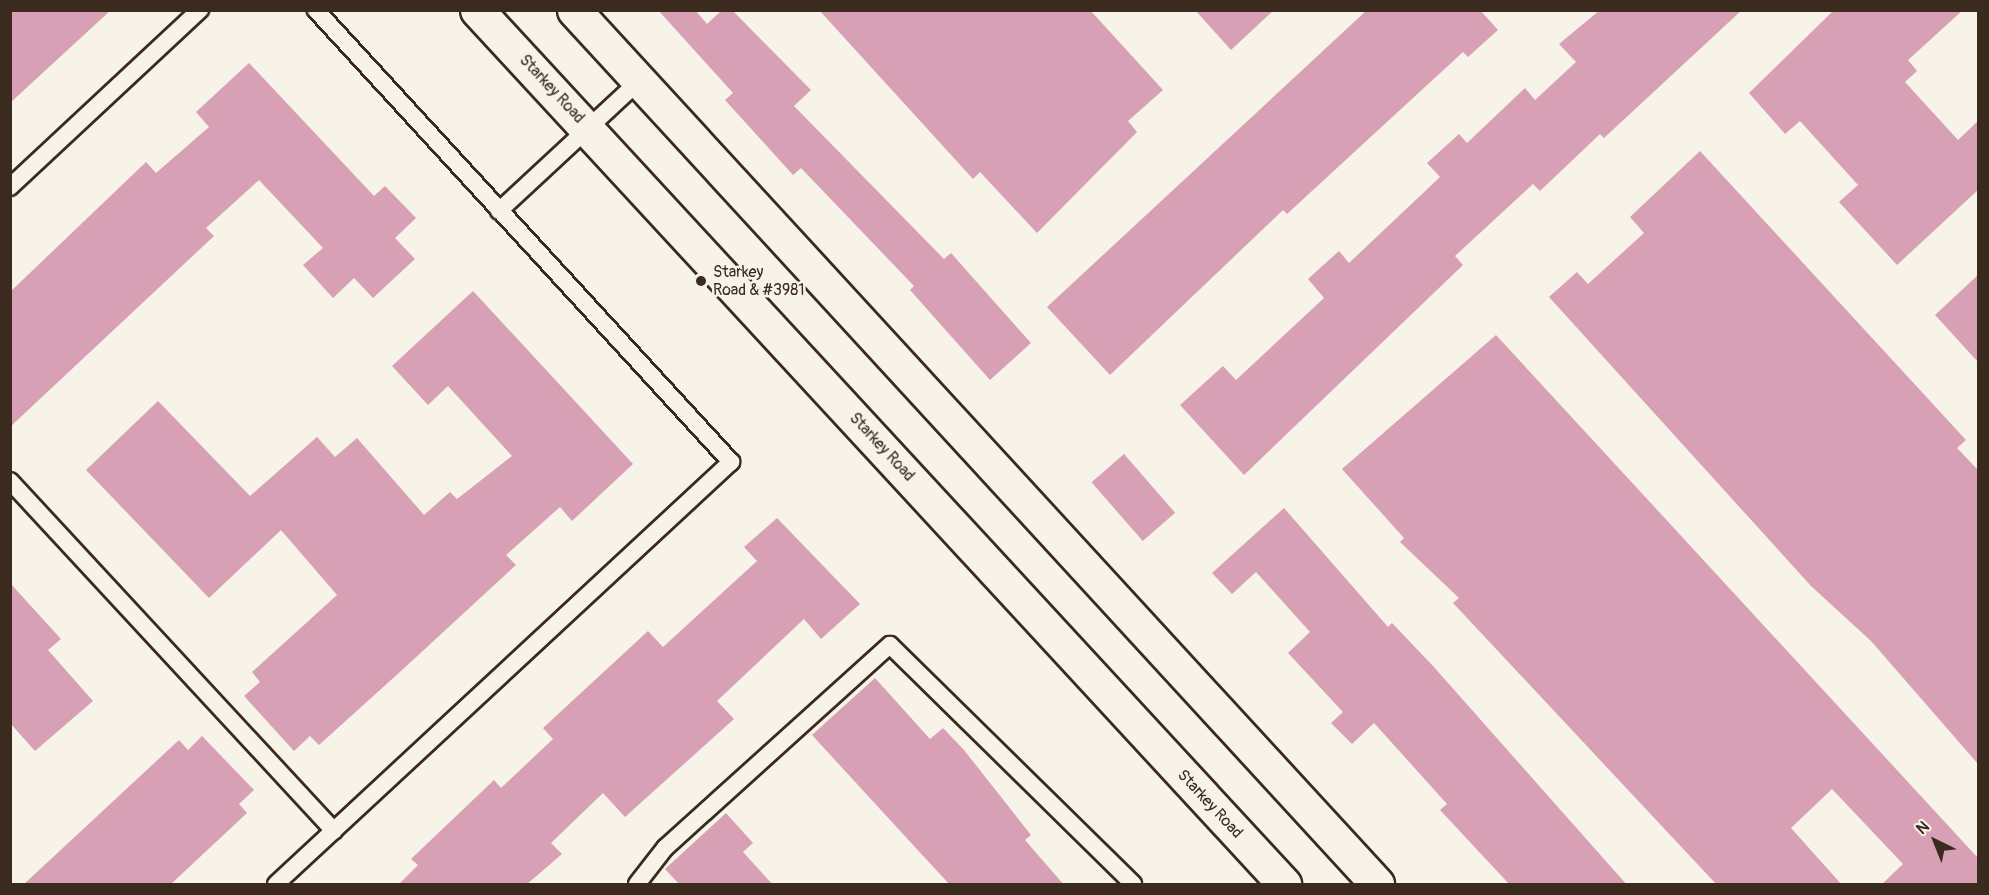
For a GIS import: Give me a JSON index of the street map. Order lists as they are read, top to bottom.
{
  "streets": {
    "main road": ["Starkey Road"]
  },
  "places": ["Starkey Road & #3981"],
  "north": "top left"
}
